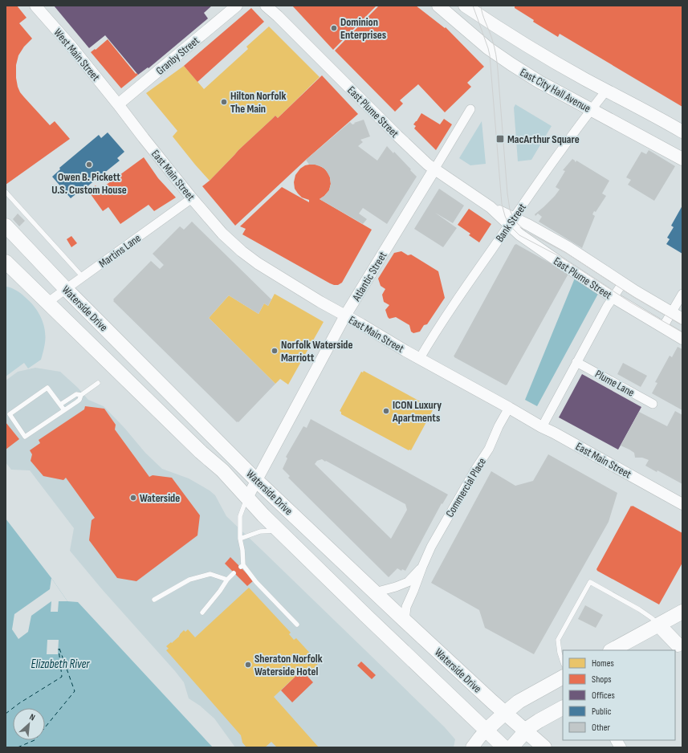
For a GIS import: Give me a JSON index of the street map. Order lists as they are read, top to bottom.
{
  "streets": {
    "main road": ["East City Hall Avenue", "Waterside Drive"],
    "street": [
      "West Main Street",
      "Granby Street",
      "East Plume Street",
      "East Main Street",
      "Bank Street",
      "Martins Lane",
      "Atlantic Street",
      "Plume Lane",
      "Commercial Place"
    ]
  },
  "crossings": [
    ["West Main Street", "Granby Street"],
    ["West Main Street", "East Main Street"],
    ["Granby Street", "East Main Street"],
    ["East City Hall Avenue", "Bank Street"],
    ["East Plume Street", "Bank Street"],
    ["East Plume Street", "Atlantic Street"],
    ["East Main Street", "Bank Street"],
    ["East Main Street", "Martins Lane"],
    ["East Main Street", "Atlantic Street"],
    ["East Main Street", "Commercial Place"],
    ["Martins Lane", "Waterside Drive"],
    ["Atlantic Street", "Waterside Drive"],
    ["Waterside Drive", "Commercial Place"]
  ],
  "water": ["Elizabeth River"],
  "places": {
    "other": [
      "Dominion Enterprises",
      "Hilton Norfolk The Main",
      "Owen B. Pickett U.S. Custom House",
      "Norfolk Waterside Marriott",
      "ICON Luxury Apartments",
      "Waterside",
      "Sheraton Norfolk Waterside Hotel"
    ],
    "transit": ["MacArthur Square"]
  },
  "legend": [
    "Homes",
    "Shops",
    "Offices",
    "Public",
    "Other"
  ],
  "north": "top right"
}
